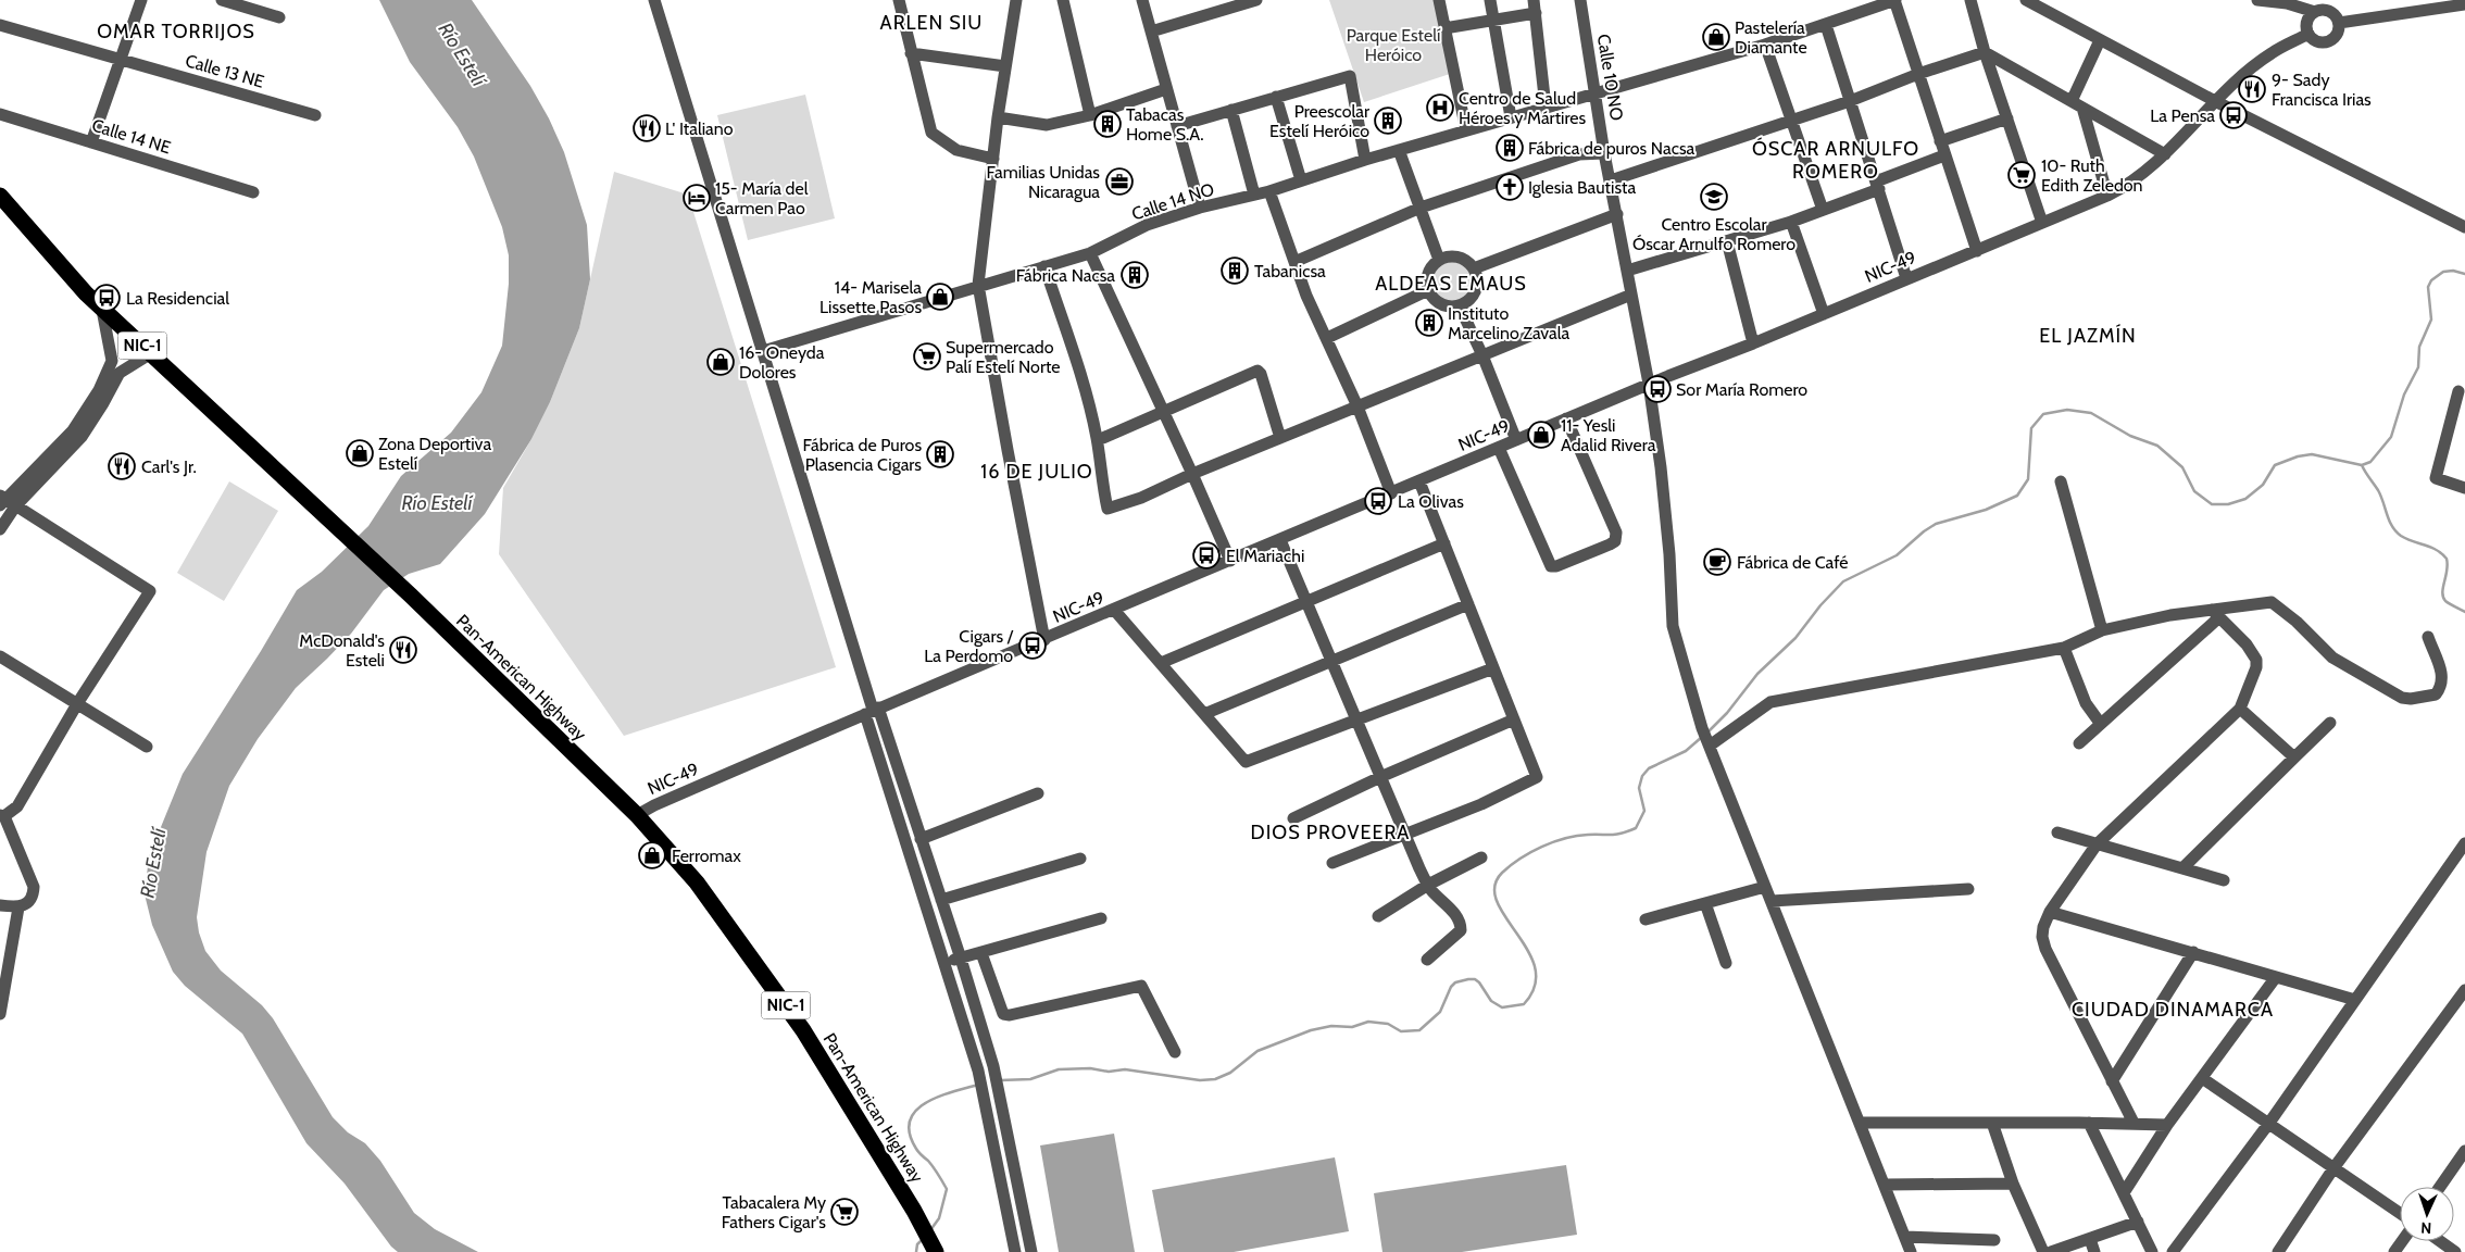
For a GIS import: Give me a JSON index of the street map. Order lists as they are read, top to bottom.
{
  "streets": {
    "highway": ["NIC-1", "Pan-American Highway"],
    "street": [
      "Calle 13 NE",
      "Calle 10 NO",
      "Calle 14 NE",
      "Calle 14 NO",
      "NIC-49"
    ]
  },
  "crossings": [
    ["Calle 10 NO", "Calle 14 NO"],
    ["Calle 10 NO", "NIC-49"],
    ["NIC-49", "Pan-American Highway"]
  ],
  "districts": [
    "ARLEN SIU",
    "OMAR TORRIJOS",
    "ÓSCAR ARNULFO ROMERO",
    "ALDEAS EMAUS",
    "EL JAZMÍN",
    "16 DE JULIO",
    "DIOS PROVEERA",
    "CIUDAD DINAMARCA"
  ],
  "water": ["Río Estelí"],
  "parks": ["Parque Estelí Heróico"],
  "places": {
    "shop": [
      "Pastelería Diamante",
      "14- Marisela Lissette Pasos",
      "16- Oneyda Dolores",
      "11- Yesli Adalid Rivera",
      "Zona Deportiva Estelí",
      "Ferromax"
    ],
    "restaurant": [
      "9- Sady Francisca Irias",
      "L' Italiano",
      "Carl's Jr.",
      "McDonald's Esteli"
    ],
    "hospital": ["Centro de Salud Héroes y Mártires"],
    "bus stop": [
      "La Pensa",
      "La Residencial",
      "Sor María Romero",
      "La Olivas",
      "El Mariachi",
      "Cigars / La Perdomo"
    ],
    "building": [
      "Preescolar Estelí Heróico",
      "Tabacas Home S.A.",
      "Fábrica de puros Nacsa",
      "Tabanicsa",
      "Fábrica Nacsa",
      "Instituto Marcelino Zavala",
      "Fábrica de Puros Plasencia Cigars"
    ],
    "supermarket": ["10- Ruth Edith Zeledon", "Supermercado Palí Estelí Norte", "Tabacalera My Fathers Cigar's"],
    "office": ["Familias Unidas Nicaragua"],
    "church": ["Iglesia Bautista"],
    "school or university": ["Centro Escolar Óscar Arnulfo Romero"],
    "hotel": ["15- María del Carmen Pao"],
    "cafe": ["Fábrica de Café"]
  },
  "north": "bottom"
}
